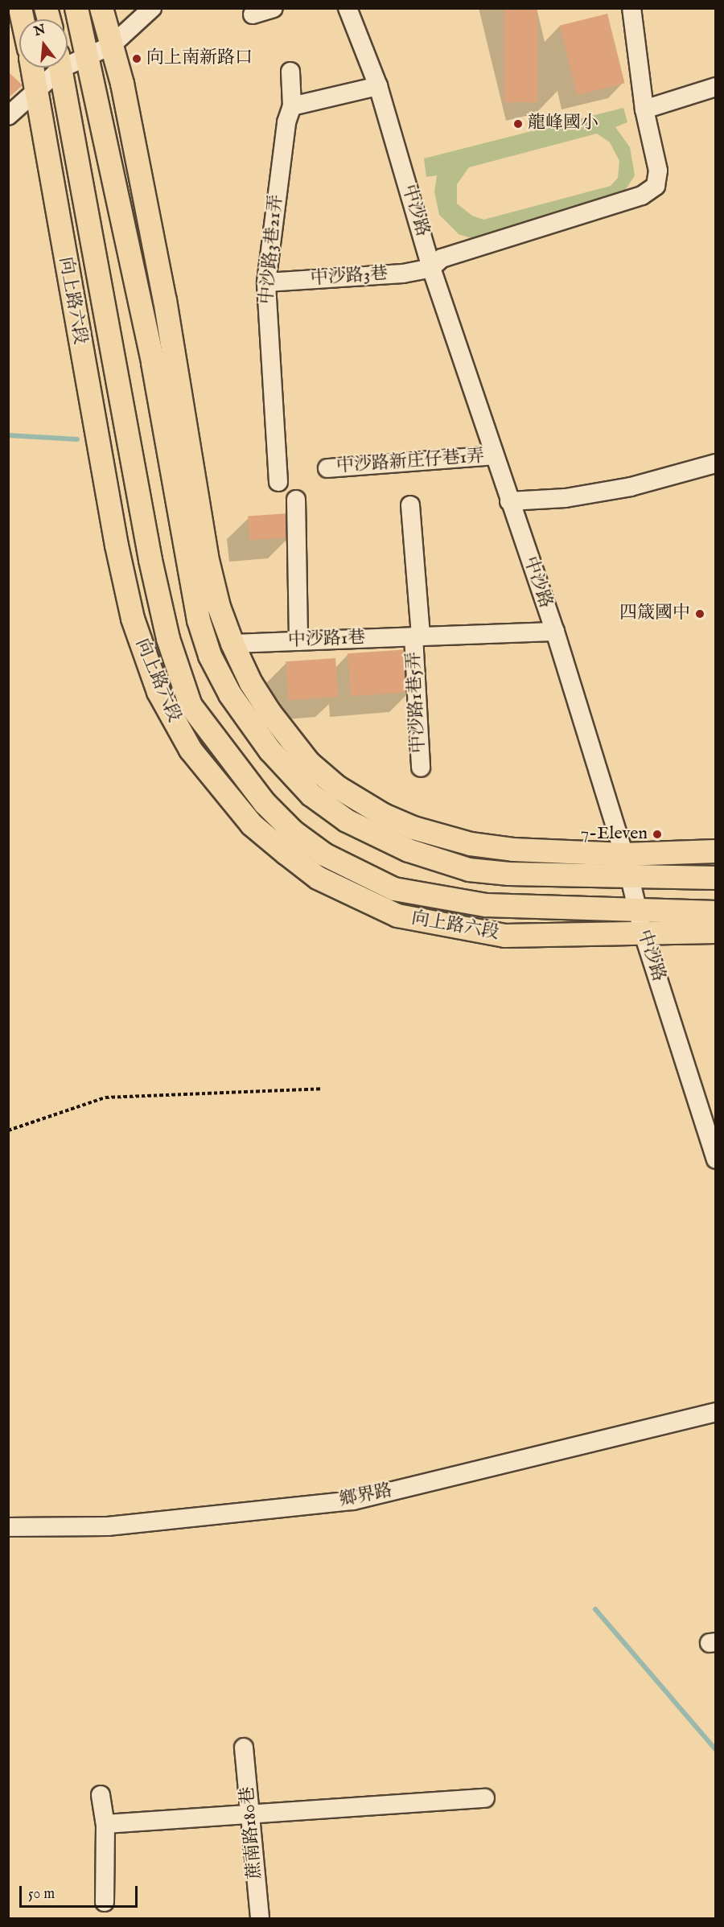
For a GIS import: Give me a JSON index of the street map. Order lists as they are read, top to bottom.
{
  "streets": {
    "main road": ["向上路六段"],
    "street": [
      "中沙路",
      "中沙路3巷21弄",
      "中沙路3巷",
      "中沙路新庄仔巷1弄",
      "中沙路1巷",
      "中沙路1巷5弄",
      "鄉界路",
      "蔗南路180巷"
    ]
  },
  "crossings": [
    ["中沙路", "中沙路3巷"],
    ["中沙路", "向上路六段"],
    ["中沙路", "中沙路新庄仔巷1弄"],
    ["中沙路", "中沙路1巷"],
    ["中沙路3巷21弄", "中沙路3巷"],
    ["中沙路1巷", "中沙路1巷5弄"]
  ],
  "places": [
    "向上南新路口",
    "龍峰國小",
    "四箴國中",
    "7-Eleven"
  ],
  "scale_bar": "50 m",
  "north": "top"
}
